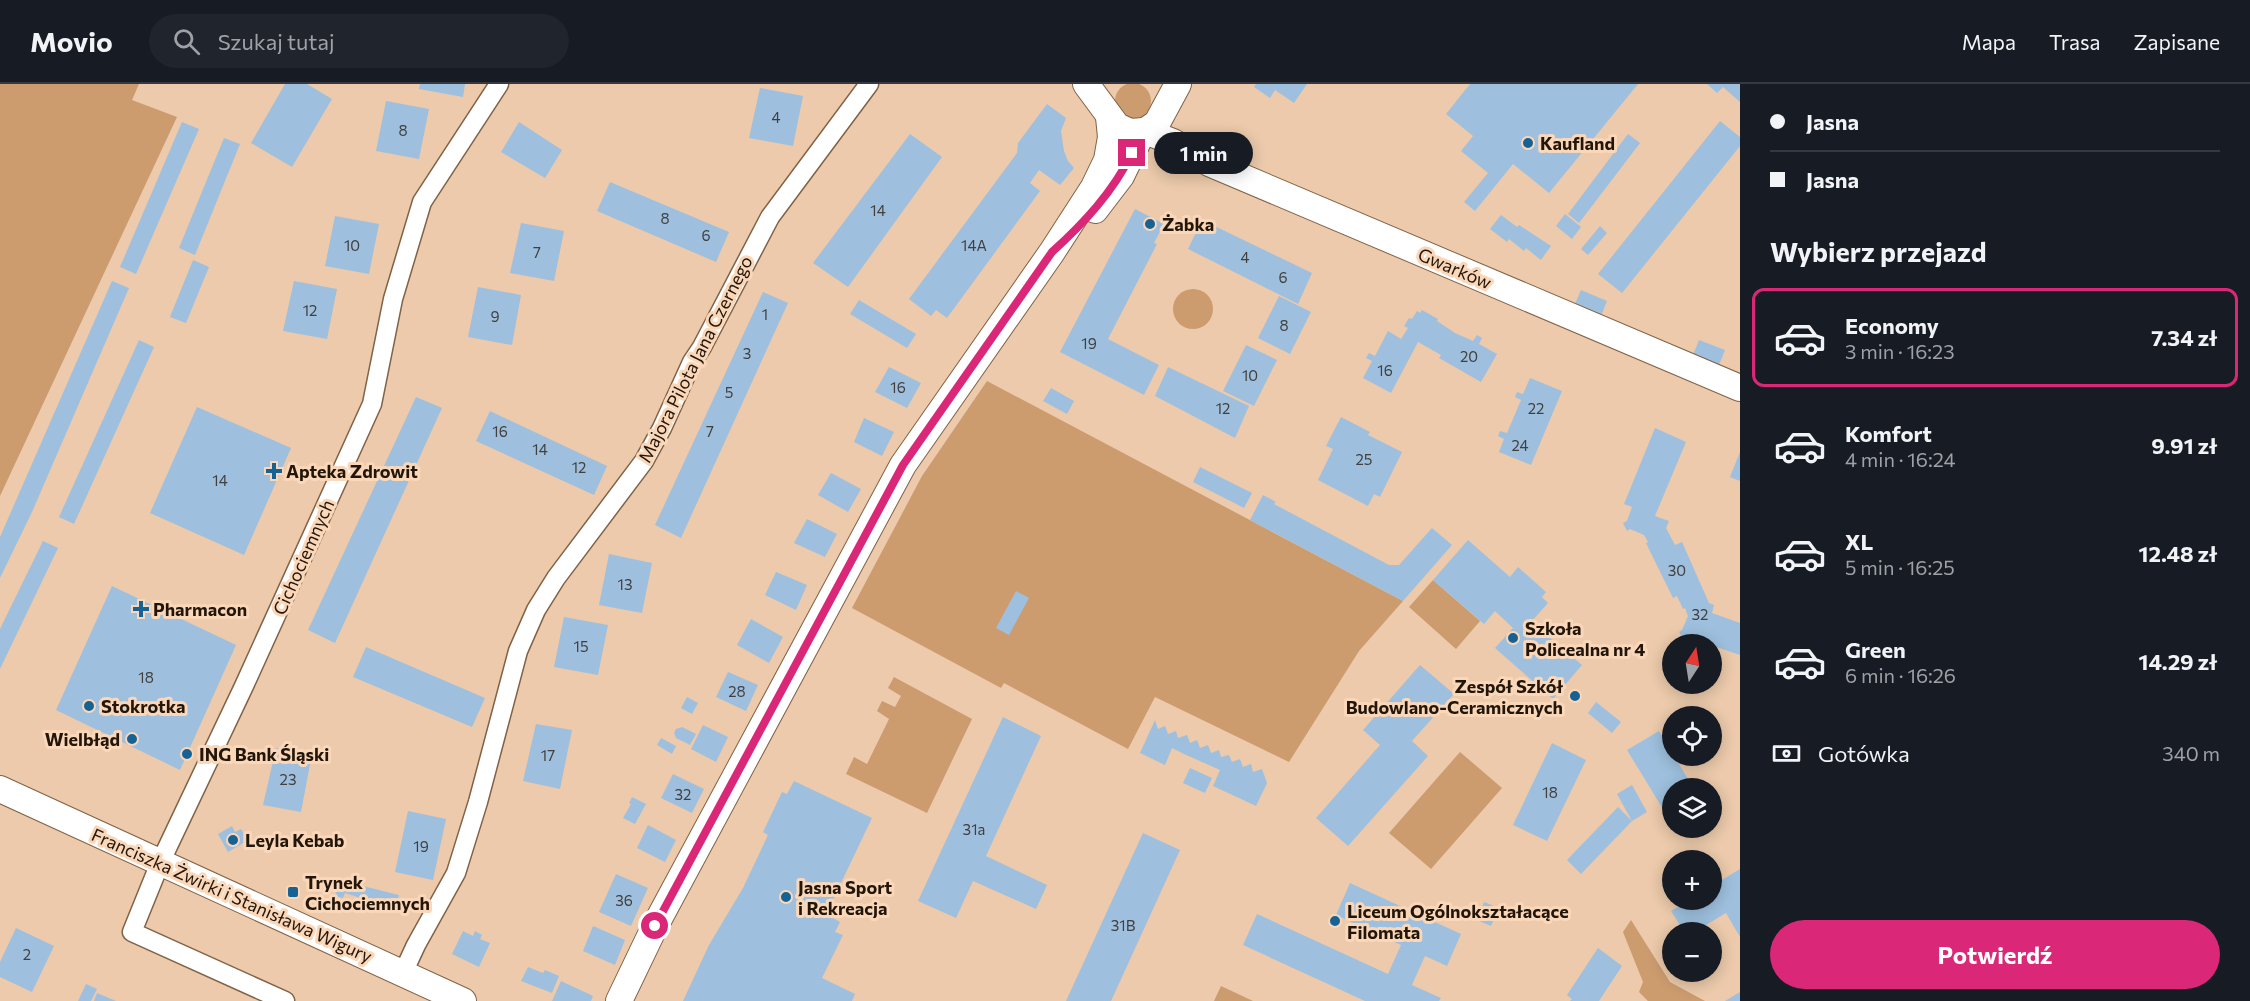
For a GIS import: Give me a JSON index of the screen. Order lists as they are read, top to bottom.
{
  "streets": {
    "street": [
      "Gwarków",
      "Majora Pilota Jana Czernego",
      "Cichociemnych",
      "Franciszka Żwirki i Stanisława Wigury"
    ]
  },
  "crossings": [
    ["Majora Pilota Jana Czernego", "Franciszka Żwirki i Stanisława Wigury"],
    ["Cichociemnych", "Franciszka Żwirki i Stanisława Wigury"]
  ],
  "places": {
    "other": [
      "Kaufland",
      "Żabka",
      "Szkoła Policealna nr 4",
      "Zespół Szkół Budowlano-Ceramicznych",
      "Stokrotka",
      "Wielbłąd",
      "ING Bank Śląski",
      "Leyla Kebab",
      "Jasna Sport i Rekreacja",
      "Liceum Ogólnokształacące Filomata"
    ],
    "health": ["Apteka Zdrowit", "Pharmacon"],
    "transit": ["Trynek Cichociemnych"]
  },
  "house_numbers": [
    "4",
    "8",
    "14",
    "8",
    "6",
    "10",
    "14A",
    "7",
    "4",
    "6",
    "12",
    "1",
    "9",
    "8",
    "19",
    "3",
    "20",
    "16",
    "10",
    "16",
    "5",
    "12",
    "22",
    "16",
    "7",
    "24",
    "14",
    "25",
    "12",
    "14",
    "30",
    "13",
    "32",
    "15",
    "18",
    "28",
    "17",
    "23",
    "18",
    "32",
    "31a",
    "19",
    "36",
    "31B",
    "2"
  ],
  "north": "top",
  "page": {
    "header": "Movio",
    "search": "Szukaj tutaj",
    "nav": ["Mapa", "Trasa", "Zapisane"],
    "banner": ["Jasna", "Jasna"],
    "bubble": "1 min",
    "heading": "Wybierz przejazd",
    "list": [
      {
        "name": "Economy",
        "note": "3 min · 16:23",
        "value": "7.34 zł"
      },
      {
        "name": "Komfort",
        "note": "4 min · 16:24",
        "value": "9.91 zł"
      },
      {
        "name": "XL",
        "note": "5 min · 16:25",
        "value": "12.48 zł"
      },
      {
        "name": "Green",
        "note": "6 min · 16:26",
        "value": "14.29 zł"
      }
    ],
    "map_buttons": ["+", "−"],
    "pay": ["Gotówka", "340 m"],
    "buttons": "Potwierdź"
  }
}
